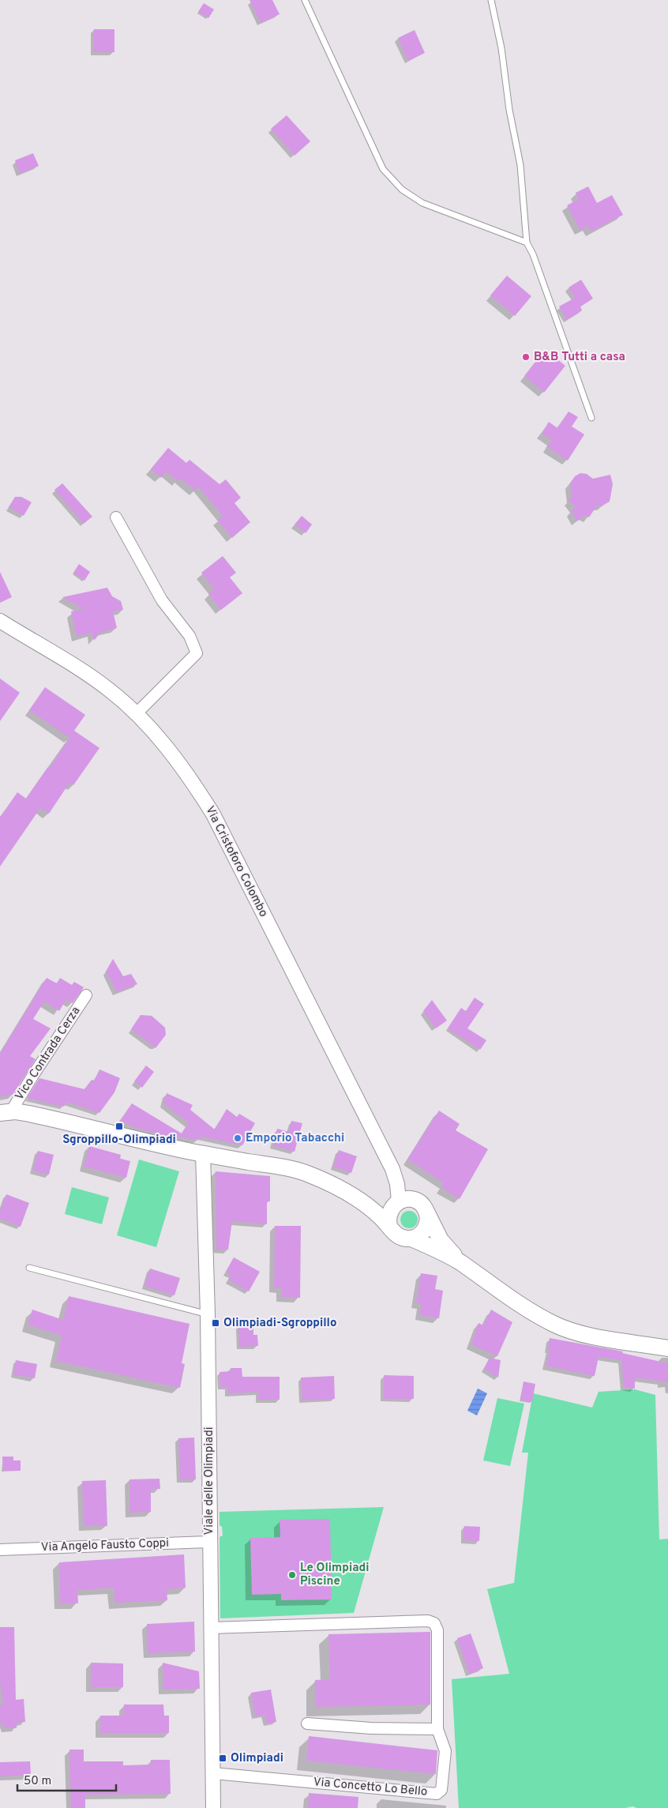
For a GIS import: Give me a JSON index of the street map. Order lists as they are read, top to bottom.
{
  "streets": {
    "street": [
      "Via Cristoforo Colombo",
      "Vico Contrada Cerza",
      "Viale delle Olimpiadi",
      "Via Angelo Fausto Coppi",
      "Via Concetto Lo Bello"
    ]
  },
  "crossings": [
    ["Viale delle Olimpiadi", "Via Angelo Fausto Coppi"],
    ["Viale delle Olimpiadi", "Via Concetto Lo Bello"]
  ],
  "places": {
    "other": ["B&B Tutti a casa", "Emporio Tabacchi", "Le Olimpiadi Piscine"],
    "transit": ["Sgroppillo-Olimpiadi", "Olimpiadi-Sgroppillo", "Olimpiadi"]
  },
  "scale_bar": "50 m"
}
